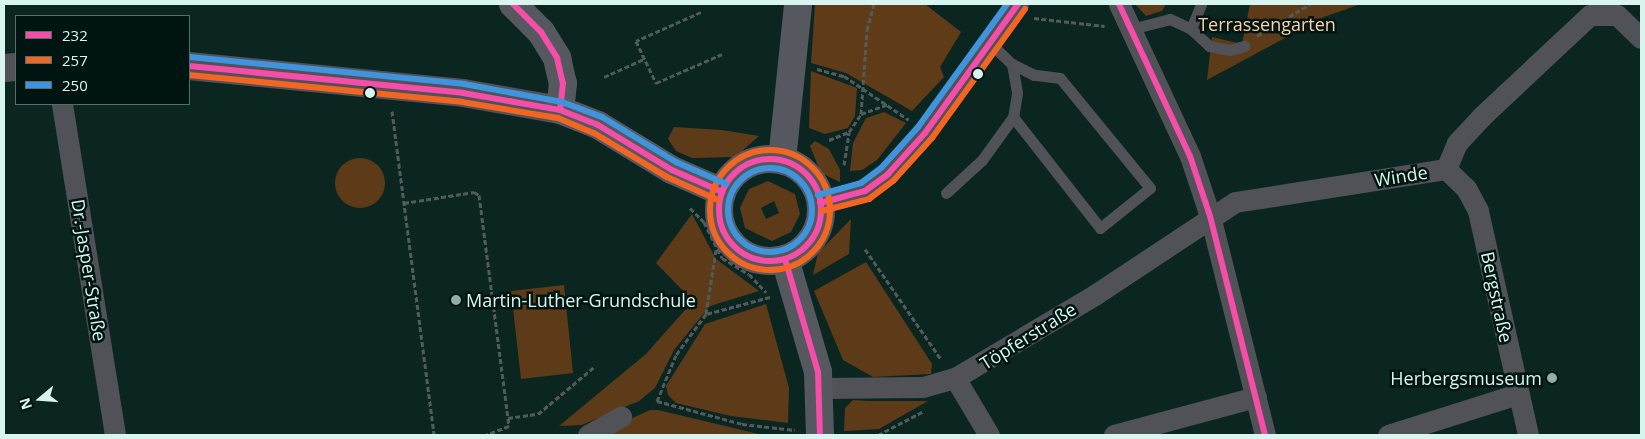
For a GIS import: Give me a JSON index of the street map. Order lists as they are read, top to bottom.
{
  "streets": {
    "street": [
      "Winde",
      "Dr.-Jasper-Straße",
      "Bergstraße",
      "Töpferstraße"
    ]
  },
  "crossings": [
    ["Winde", "Bergstraße"],
    ["Winde", "Töpferstraße"]
  ],
  "parks": ["Terrassengarten"],
  "places": ["Martin-Luther-Grundschule", "Herbergsmuseum"],
  "lines": ["transit line 232", "transit line 250", "transit line 257"],
  "legend": ["232", "257", "250"],
  "north": "left"
}
